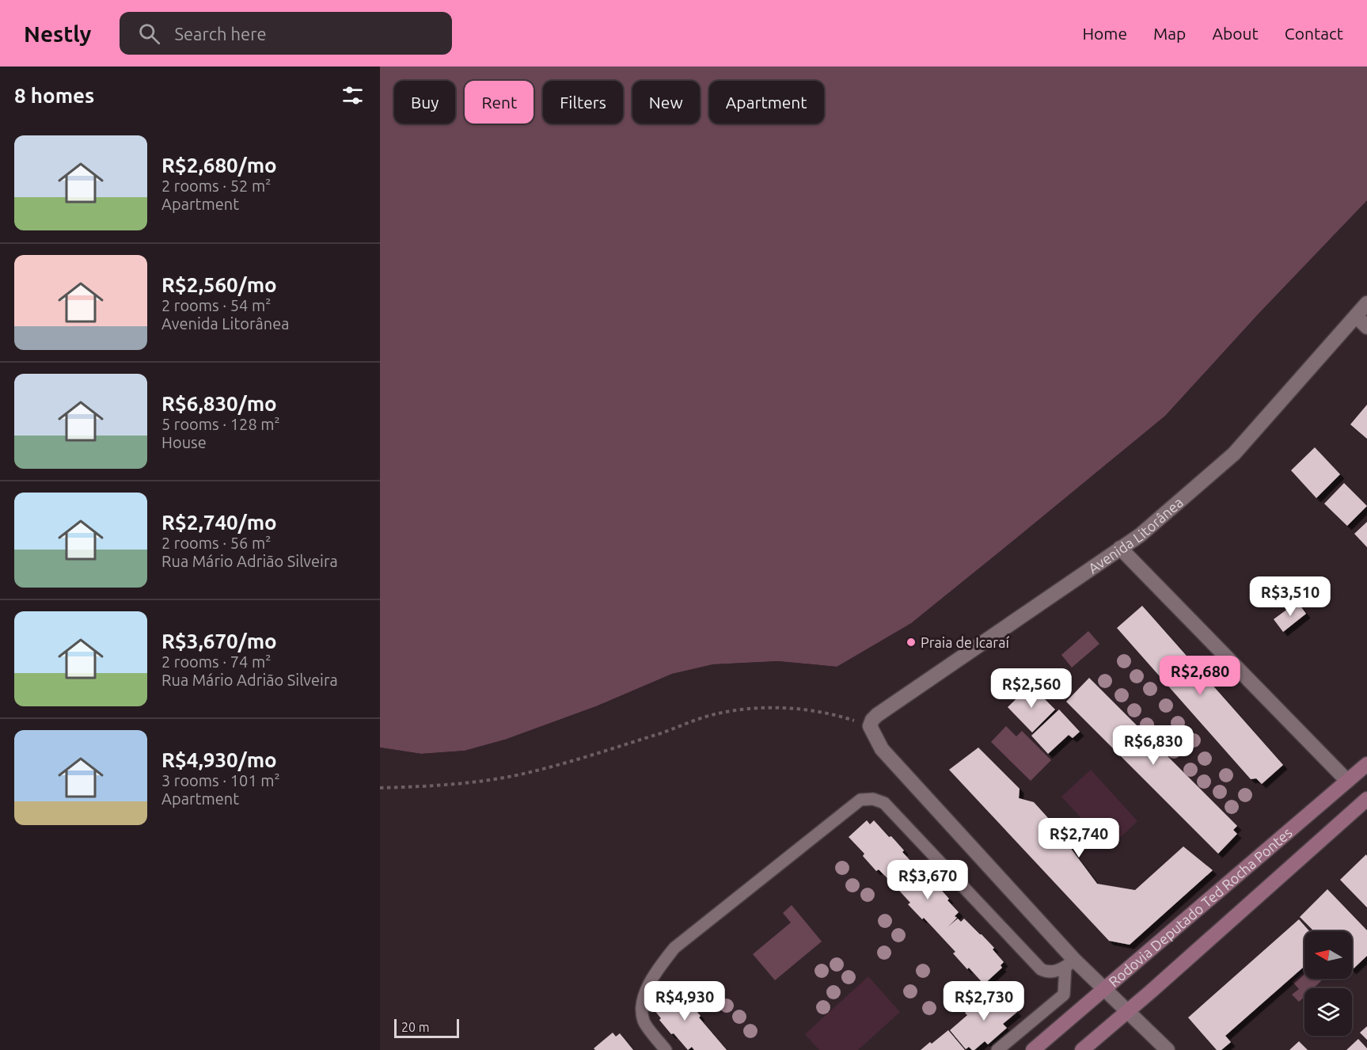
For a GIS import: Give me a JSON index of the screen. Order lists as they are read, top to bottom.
{
  "streets": {
    "main road": ["Rodovia Deputado Ted Rocha Pontes"],
    "street": ["Avenida Litorânea"]
  },
  "places": ["Praia de Icaraí"],
  "scale_bar": "20 m",
  "north": "left",
  "page": {
    "header": "Nestly",
    "search": "Search here",
    "nav": [
      "Home",
      "Map",
      "About",
      "Contact"
    ],
    "heading": "8 homes",
    "chip": [
      "Buy",
      "Rent",
      "Filters",
      "New",
      "Apartment"
    ],
    "list": [
      {
        "name": "R$2,680/mo",
        "note": "2 rooms · 52 m² · Apartment"
      },
      {
        "name": "R$2,560/mo",
        "note": "2 rooms · 54 m² · Avenida Litorânea"
      },
      {
        "name": "R$6,830/mo",
        "note": "5 rooms · 128 m² · House"
      },
      {
        "name": "R$2,740/mo",
        "note": "2 rooms · 56 m² · Rua Mário Adrião Silveira"
      },
      {
        "name": "R$3,670/mo",
        "note": "2 rooms · 74 m² · Rua Mário Adrião Silveira"
      },
      {
        "name": "R$4,930/mo",
        "note": "3 rooms · 101 m² · Apartment"
      }
    ],
    "price": [
      "R$3,510",
      "R$2,680",
      "R$2,560",
      "R$6,830",
      "R$2,740",
      "R$3,670",
      "R$4,930",
      "R$2,730"
    ],
    "scale": "20 m"
  }
}
